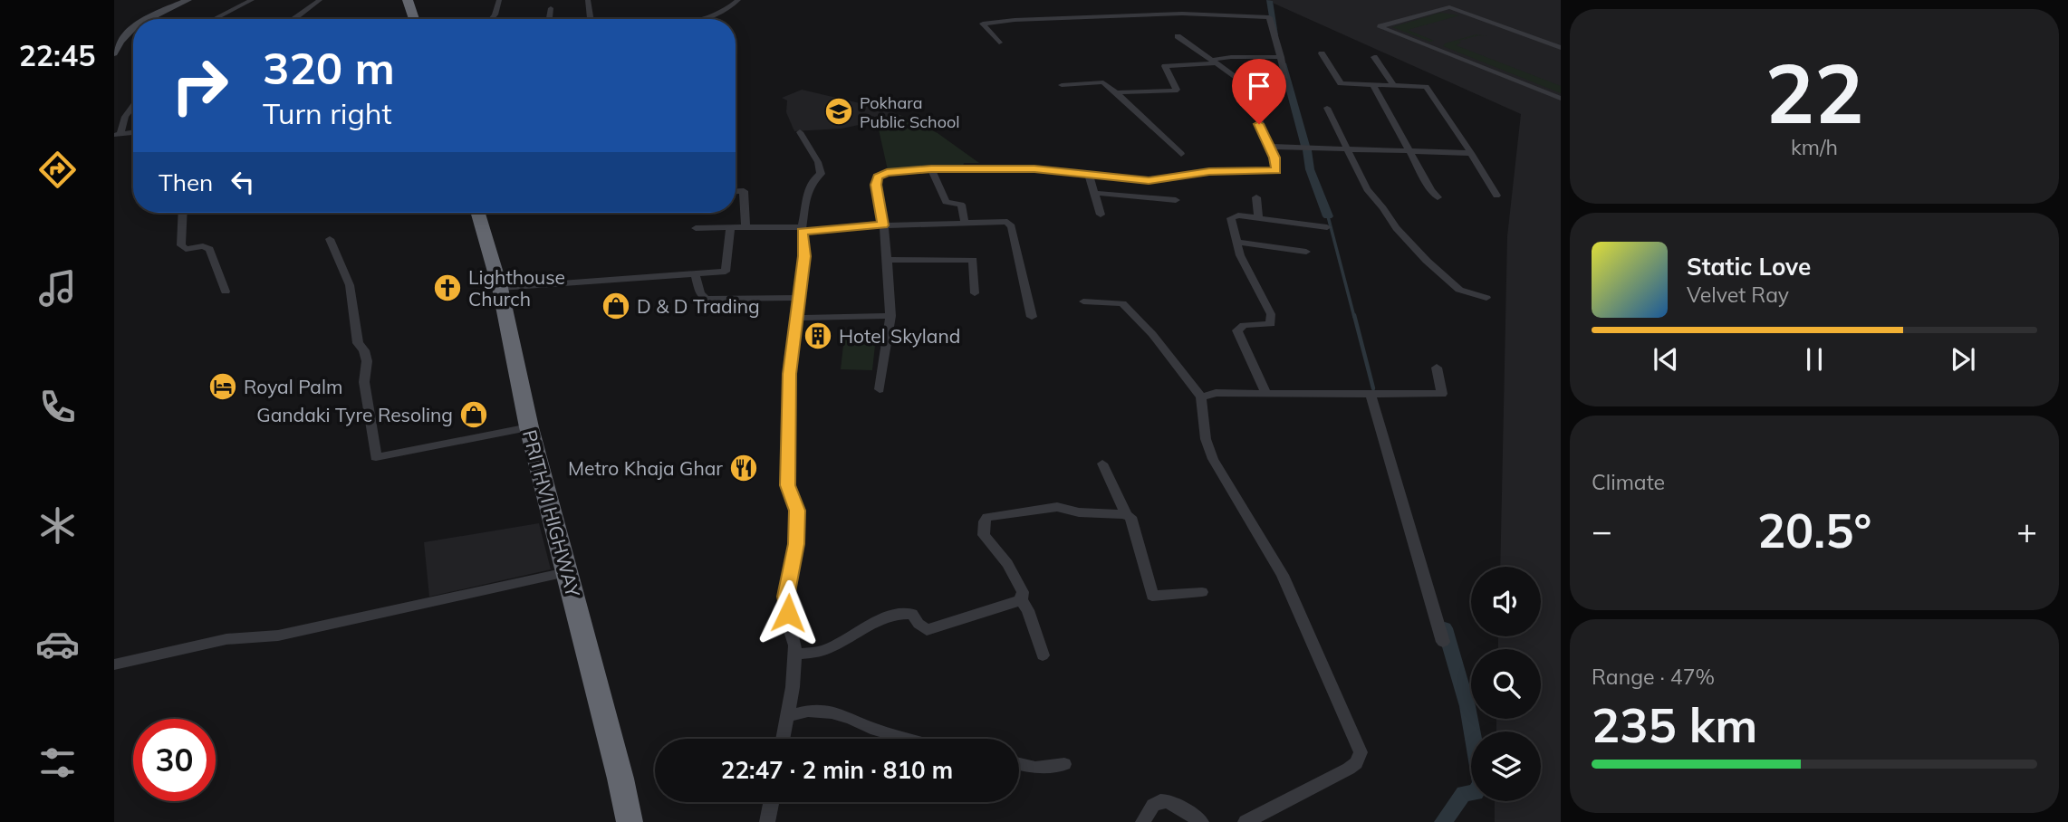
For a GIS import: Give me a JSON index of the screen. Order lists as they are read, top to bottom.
{
  "streets": {
    "highway": ["PRITHVI HIGHWAY"]
  },
  "places": {
    "school or university": ["Pokhara Public School"],
    "church": ["Lighthouse Church"],
    "shop": ["D & D Trading", "Gandaki Tyre Resoling"],
    "building": ["Hotel Skyland"],
    "hotel": ["Royal Palm"],
    "restaurant": ["Metro Khaja Ghar"]
  },
  "page": {
    "tabs": "22:45",
    "tile": [
      ["22", "km/h"],
      "Climate",
      ["Range · 47%", "235 km"]
    ],
    "turn": ["320 m", "Turn right"],
    "then": "Then",
    "song": ["Static Love", "Velvet Ray"],
    "heat": ["−", "20.5°", "+"],
    "limit": "30",
    "trip": "22:47 · 2 min · 810 m"
  }
}
